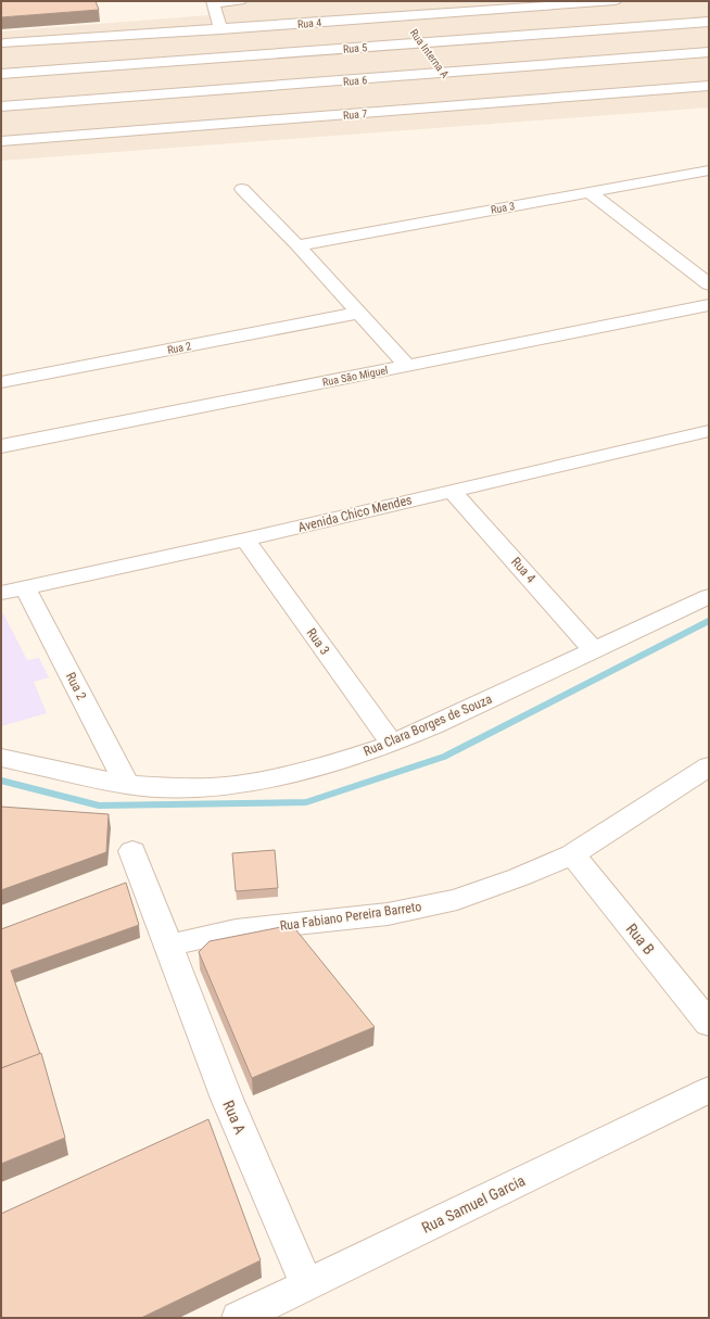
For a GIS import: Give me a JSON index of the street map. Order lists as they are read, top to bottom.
{
  "streets": {
    "street": [
      "Rua 4",
      "Rua 5",
      "Rua Interna A",
      "Rua 6",
      "Rua 7",
      "Rua 3",
      "Rua 2",
      "Rua São Miguel",
      "Avenida Chico Mendes",
      "Rua Clara Borges de Souza",
      "Rua Fabiano Pereira Barreto",
      "Rua B",
      "Rua A",
      "Rua Samuel Garcia"
    ]
  },
  "crossings": [
    ["Rua 4", "Rua Interna A"],
    ["Rua 4", "Avenida Chico Mendes"],
    ["Rua 4", "Rua Clara Borges de Souza"],
    ["Rua 5", "Rua Interna A"],
    ["Rua Interna A", "Rua 6"],
    ["Rua Interna A", "Rua 7"],
    ["Rua 3", "Avenida Chico Mendes"],
    ["Rua 3", "Rua Clara Borges de Souza"],
    ["Rua 2", "Avenida Chico Mendes"],
    ["Rua 2", "Rua Clara Borges de Souza"],
    ["Rua Fabiano Pereira Barreto", "Rua B"],
    ["Rua Fabiano Pereira Barreto", "Rua A"],
    ["Rua A", "Rua Samuel Garcia"]
  ]
}
